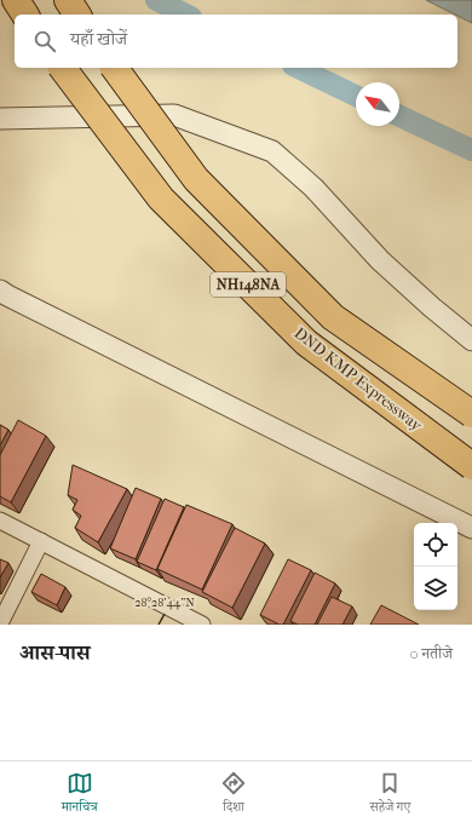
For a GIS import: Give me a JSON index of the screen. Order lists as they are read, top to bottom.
{
  "streets": {
    "highway": ["NH148NA", "DND KMP Expressway"]
  },
  "north": "top left",
  "page": {
    "search": "यहाँ खोजें",
    "heading": ["आस-पास", "0 नतीजे"],
    "nav": ["मानचित्र", "दिशा", "सहेजे गए"]
  },
  "coordinates": ["28°28'44\"N"]
}
